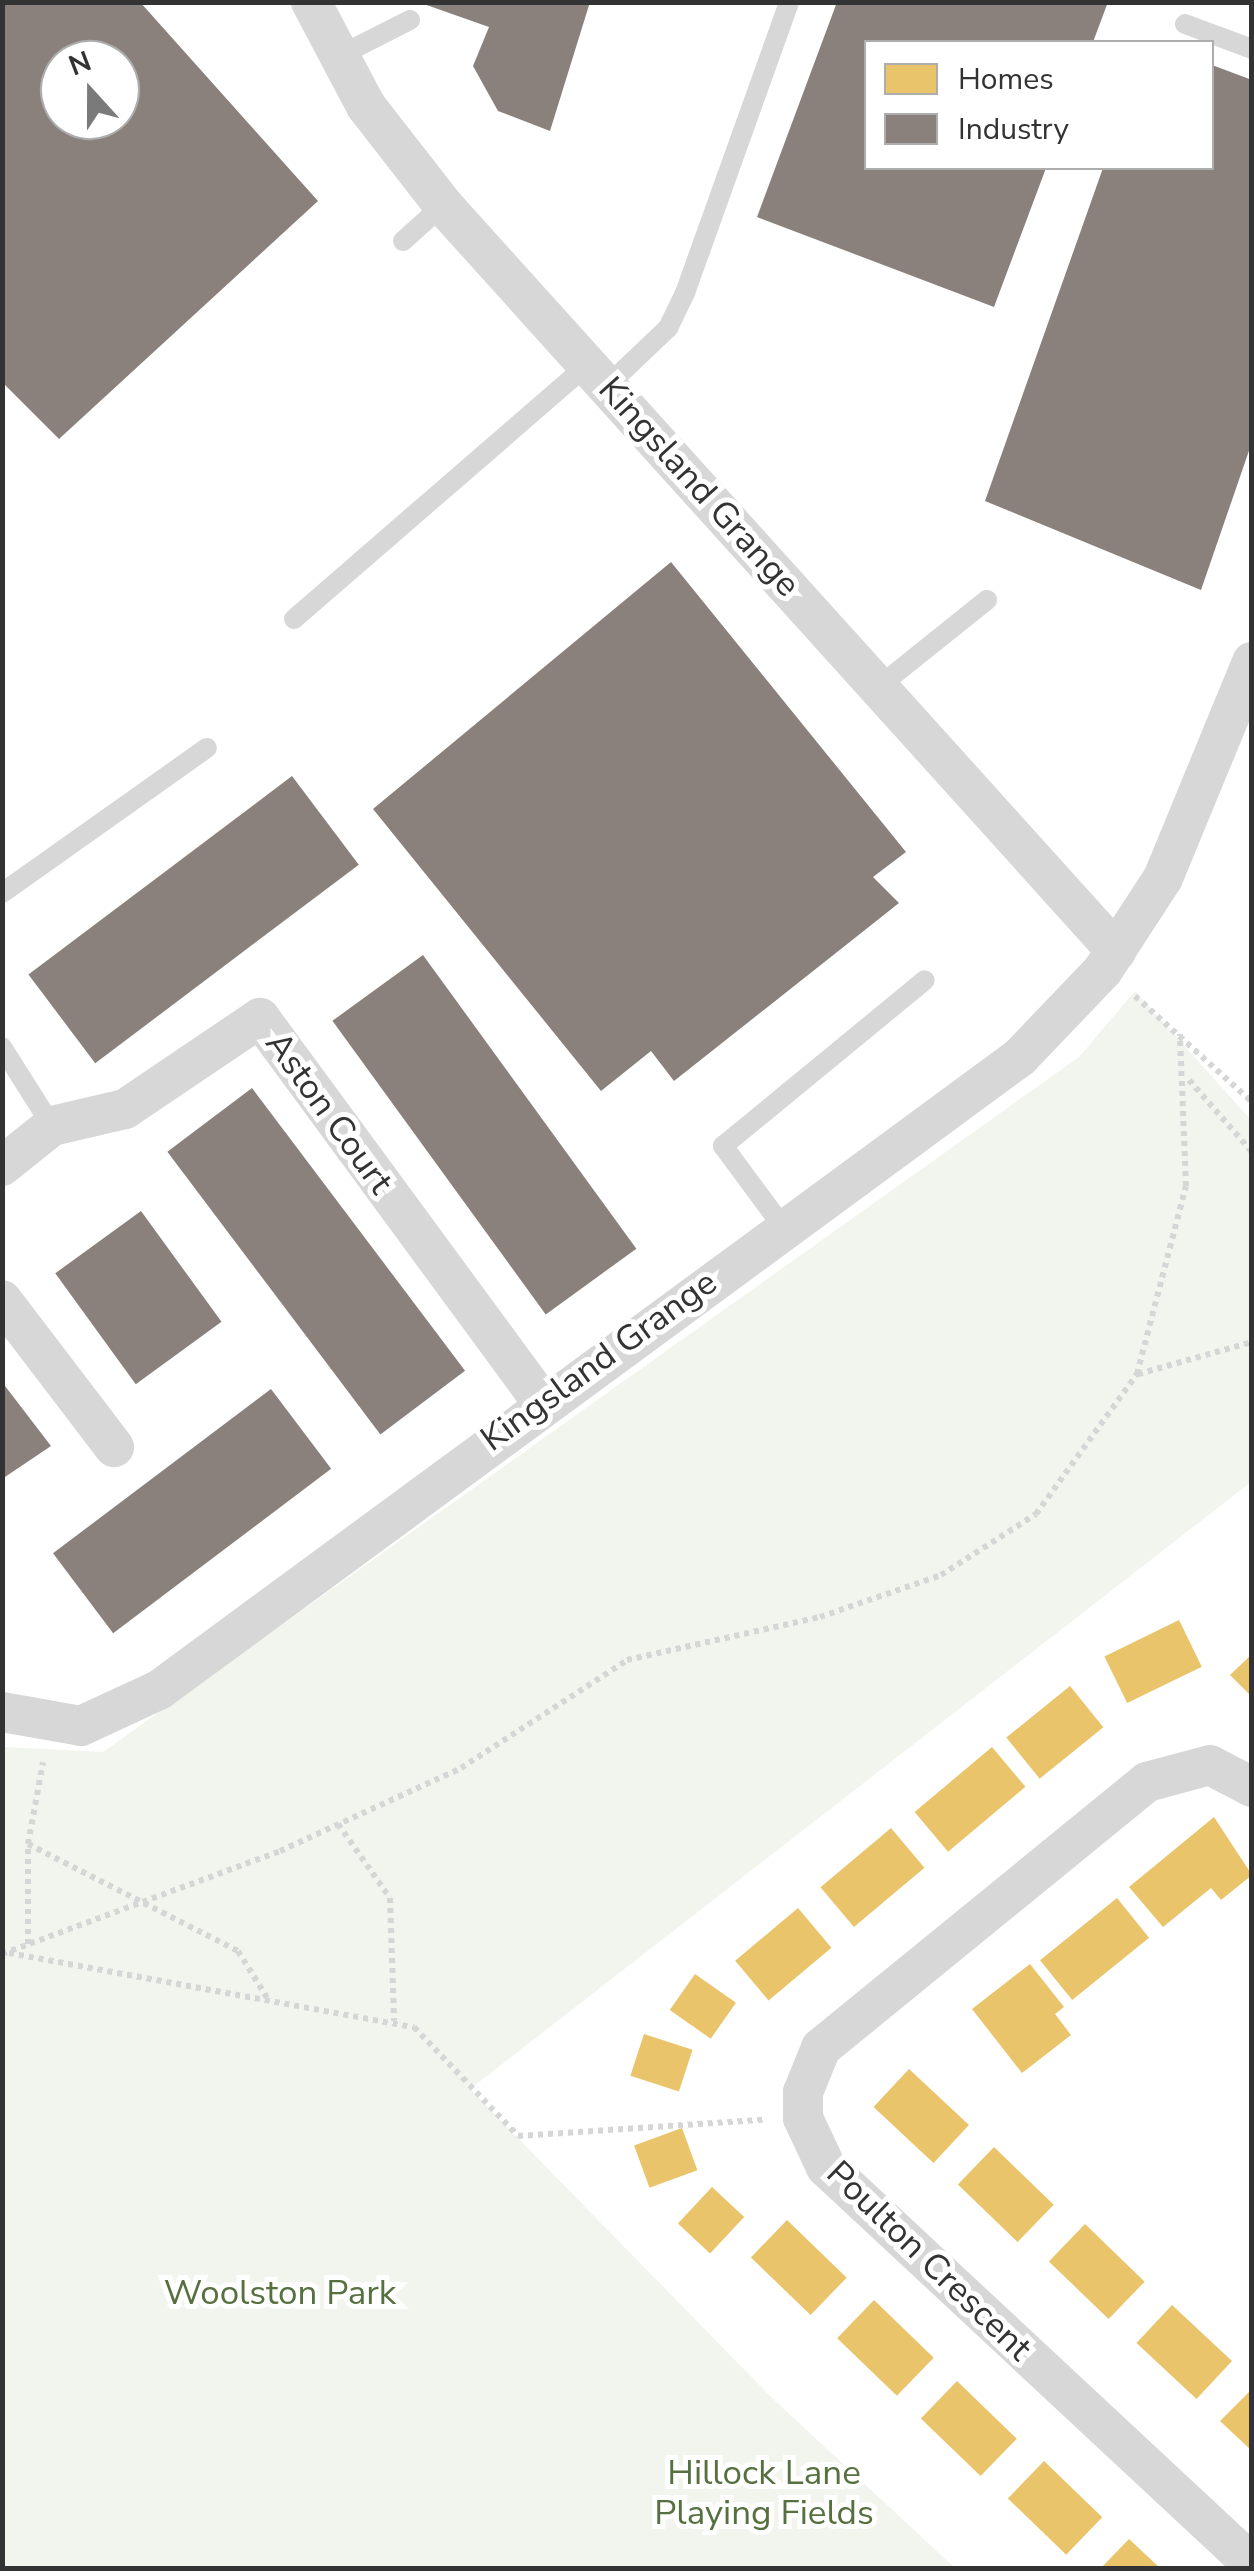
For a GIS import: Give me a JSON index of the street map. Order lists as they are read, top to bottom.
{
  "streets": {
    "street": ["Kingsland Grange", "Aston Court", "Poulton Crescent"]
  },
  "crossings": [
    ["Kingsland Grange", "Aston Court"]
  ],
  "parks": ["Woolston Park", "Hillock Lane Playing Fields"],
  "legend": ["Homes", "Industry"],
  "north": "top"
}
